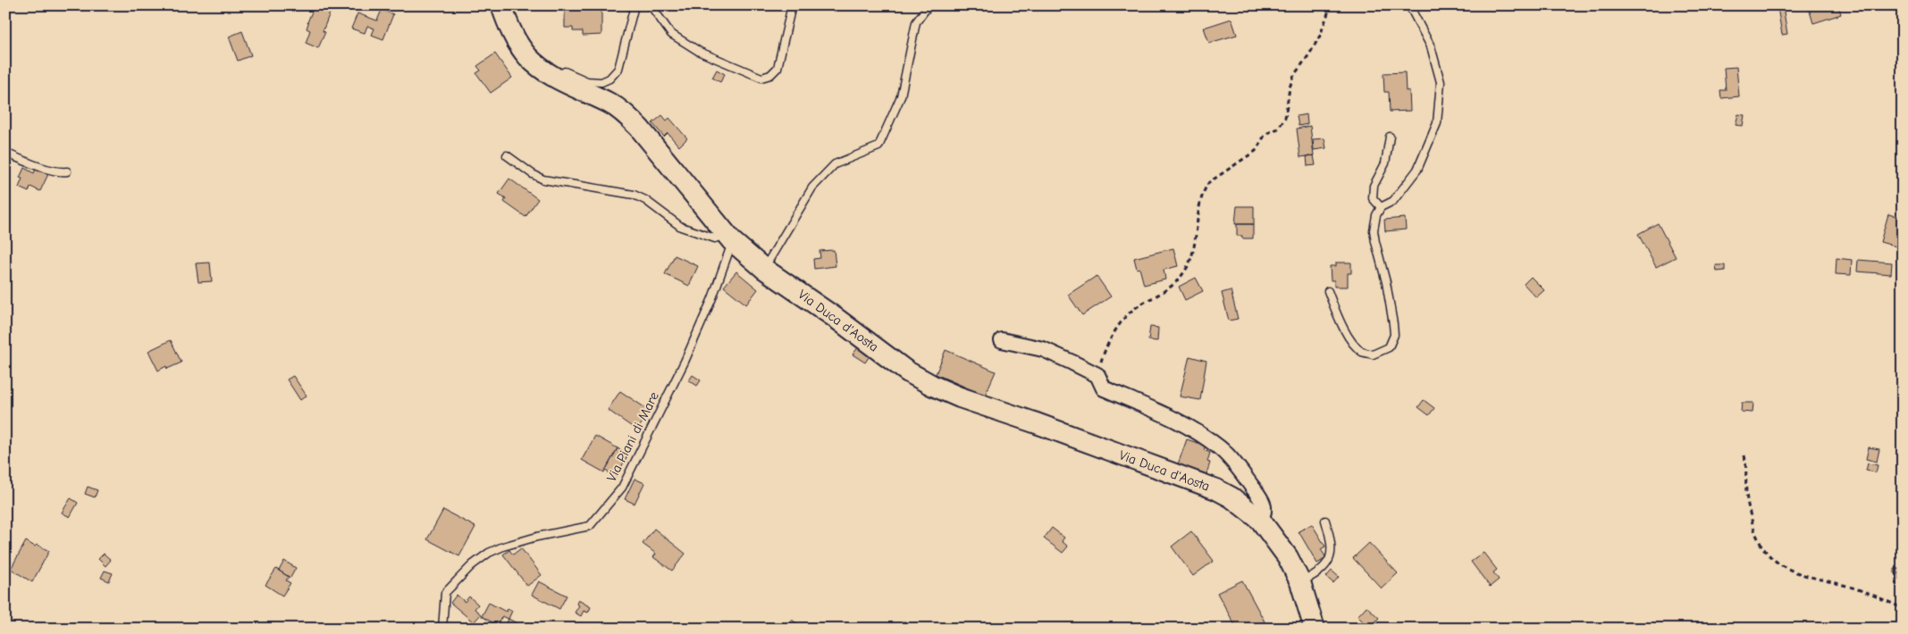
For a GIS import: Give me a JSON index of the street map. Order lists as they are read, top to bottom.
{
  "streets": {
    "main road": ["Via Duca d'Aosta"],
    "lane": ["Via Piani di Mare"]
  },
  "crossings": [
    ["Via Duca d'Aosta", "Via Piani di Mare"]
  ]
}
